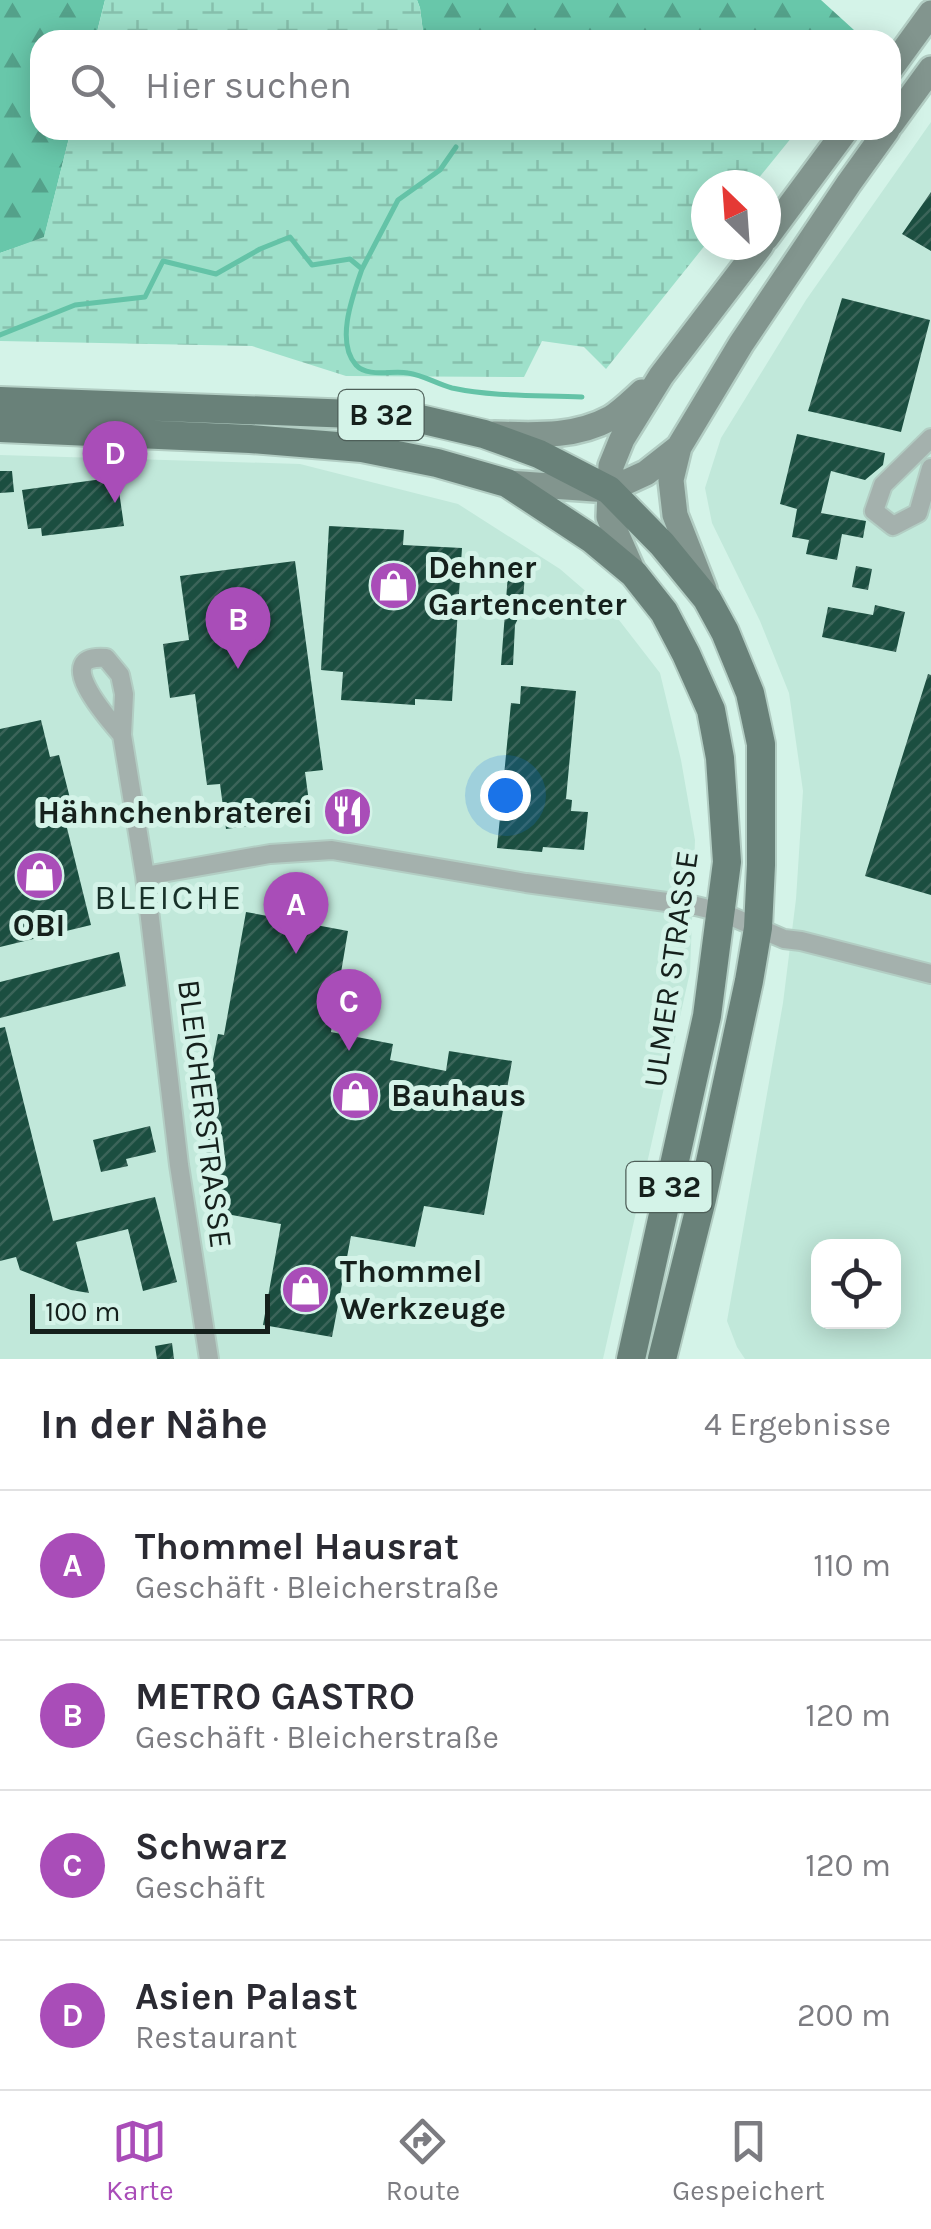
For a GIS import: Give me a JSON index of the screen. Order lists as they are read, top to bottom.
{
  "streets": {
    "main road": ["B 32", "ULMER STRASSE"],
    "street": ["BLEICHERSTRASSE"]
  },
  "crossings": [
    ["B 32", "ULMER STRASSE"]
  ],
  "districts": ["BLEICHE"],
  "places": {
    "shop": [
      "Dehner Gartencenter",
      "OBI",
      "Bauhaus",
      "Thommel Werkzeuge"
    ],
    "restaurant": ["Hähnchenbraterei"]
  },
  "scale_bar": "100 m",
  "north": "top left",
  "page": {
    "search": "Hier suchen",
    "pins": [
      "D",
      "B",
      "A",
      "C"
    ],
    "scale": "100 m",
    "heading": ["In der Nähe", "4 Ergebnisse"],
    "list": [
      {
        "mark": "A",
        "name": "Thommel Hausrat",
        "note": "Geschäft · Bleicherstraße",
        "value": "110 m"
      },
      {
        "mark": "B",
        "name": "METRO GASTRO",
        "note": "Geschäft · Bleicherstraße",
        "value": "120 m"
      },
      {
        "mark": "C",
        "name": "Schwarz",
        "note": "Geschäft",
        "value": "120 m"
      },
      {
        "mark": "D",
        "name": "Asien Palast",
        "note": "Restaurant",
        "value": "200 m"
      }
    ],
    "nav": ["Karte", "Route", "Gespeichert"]
  }
}
